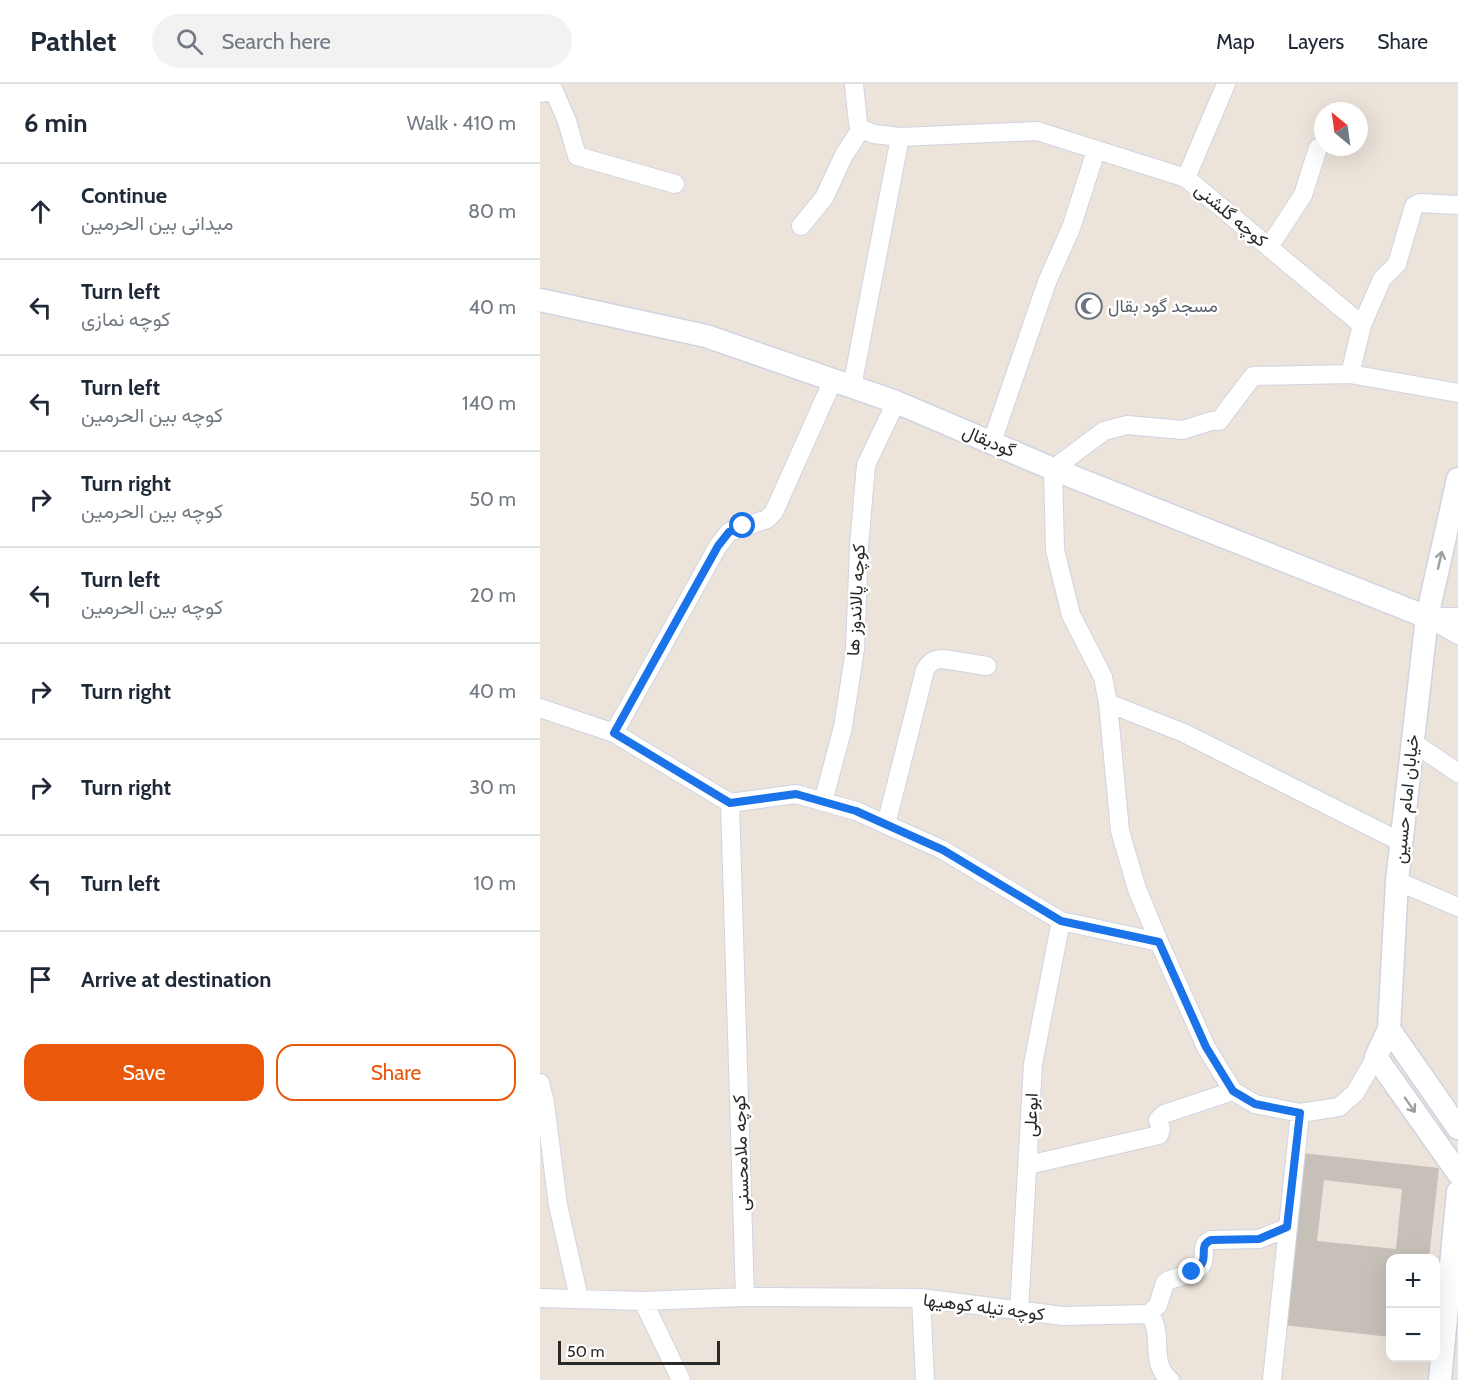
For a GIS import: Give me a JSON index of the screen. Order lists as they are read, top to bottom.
{
  "streets": {
    "street": [
      "کوچه گلشنی",
      "گودبقال",
      "کوچه پالاندوز ها",
      "خیابان امام حسین",
      "ابوعلی",
      "کوچه ملامحسنی",
      "کوچه تیله کوهیها"
    ]
  },
  "crossings": [
    ["گودبقال", "کوچه پالاندوز ها"],
    ["گودبقال", "خیابان امام حسین"],
    ["ابوعلی", "کوچه تیله کوهیها"],
    ["کوچه ملامحسنی", "کوچه تیله کوهیها"]
  ],
  "places": {
    "mosque": ["مسجد گود بقال"]
  },
  "scale_bar": "50 m",
  "north": "top left",
  "page": {
    "header": "Pathlet",
    "search": "Search here",
    "nav": ["Map", "Layers", "Share"],
    "heading": ["6 min", "Walk · 410 m"],
    "list": [
      ["Continue", "میدانی بین الحرمین", "80 m"],
      ["Turn left", "کوچه نمازی", "40 m"],
      ["Turn left", "کوچه بین الحرمین", "140 m"],
      ["Turn right", "کوچه بین الحرمین", "50 m"],
      ["Turn left", "کوچه بین الحرمین", "20 m"],
      ["Turn right", "40 m"],
      ["Turn right", "30 m"],
      ["Turn left", "10 m"],
      "Arrive at destination"
    ],
    "buttons": ["Save", "Share"],
    "map_buttons": ["+", "−"],
    "scale": "50 m"
  }
}
